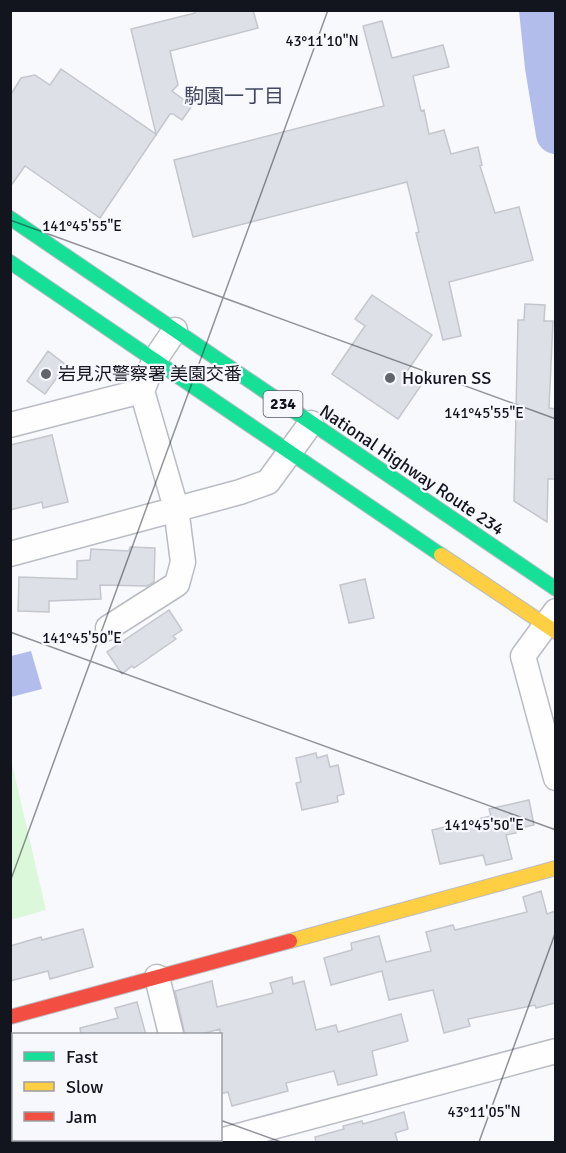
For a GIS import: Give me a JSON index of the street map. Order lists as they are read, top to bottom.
{
  "streets": {
    "main road": ["234", "National Highway Route 234"]
  },
  "districts": ["駒園一丁目"],
  "places": ["岩見沢警察署 美園交番", "Hokuren SS"],
  "legend": ["Fast", "Slow", "Jam"],
  "coordinates": [
    "43°11'10\"N",
    "141°45'55\"E",
    "141°45'50\"E",
    "43°11'05\"N"
  ]
}
